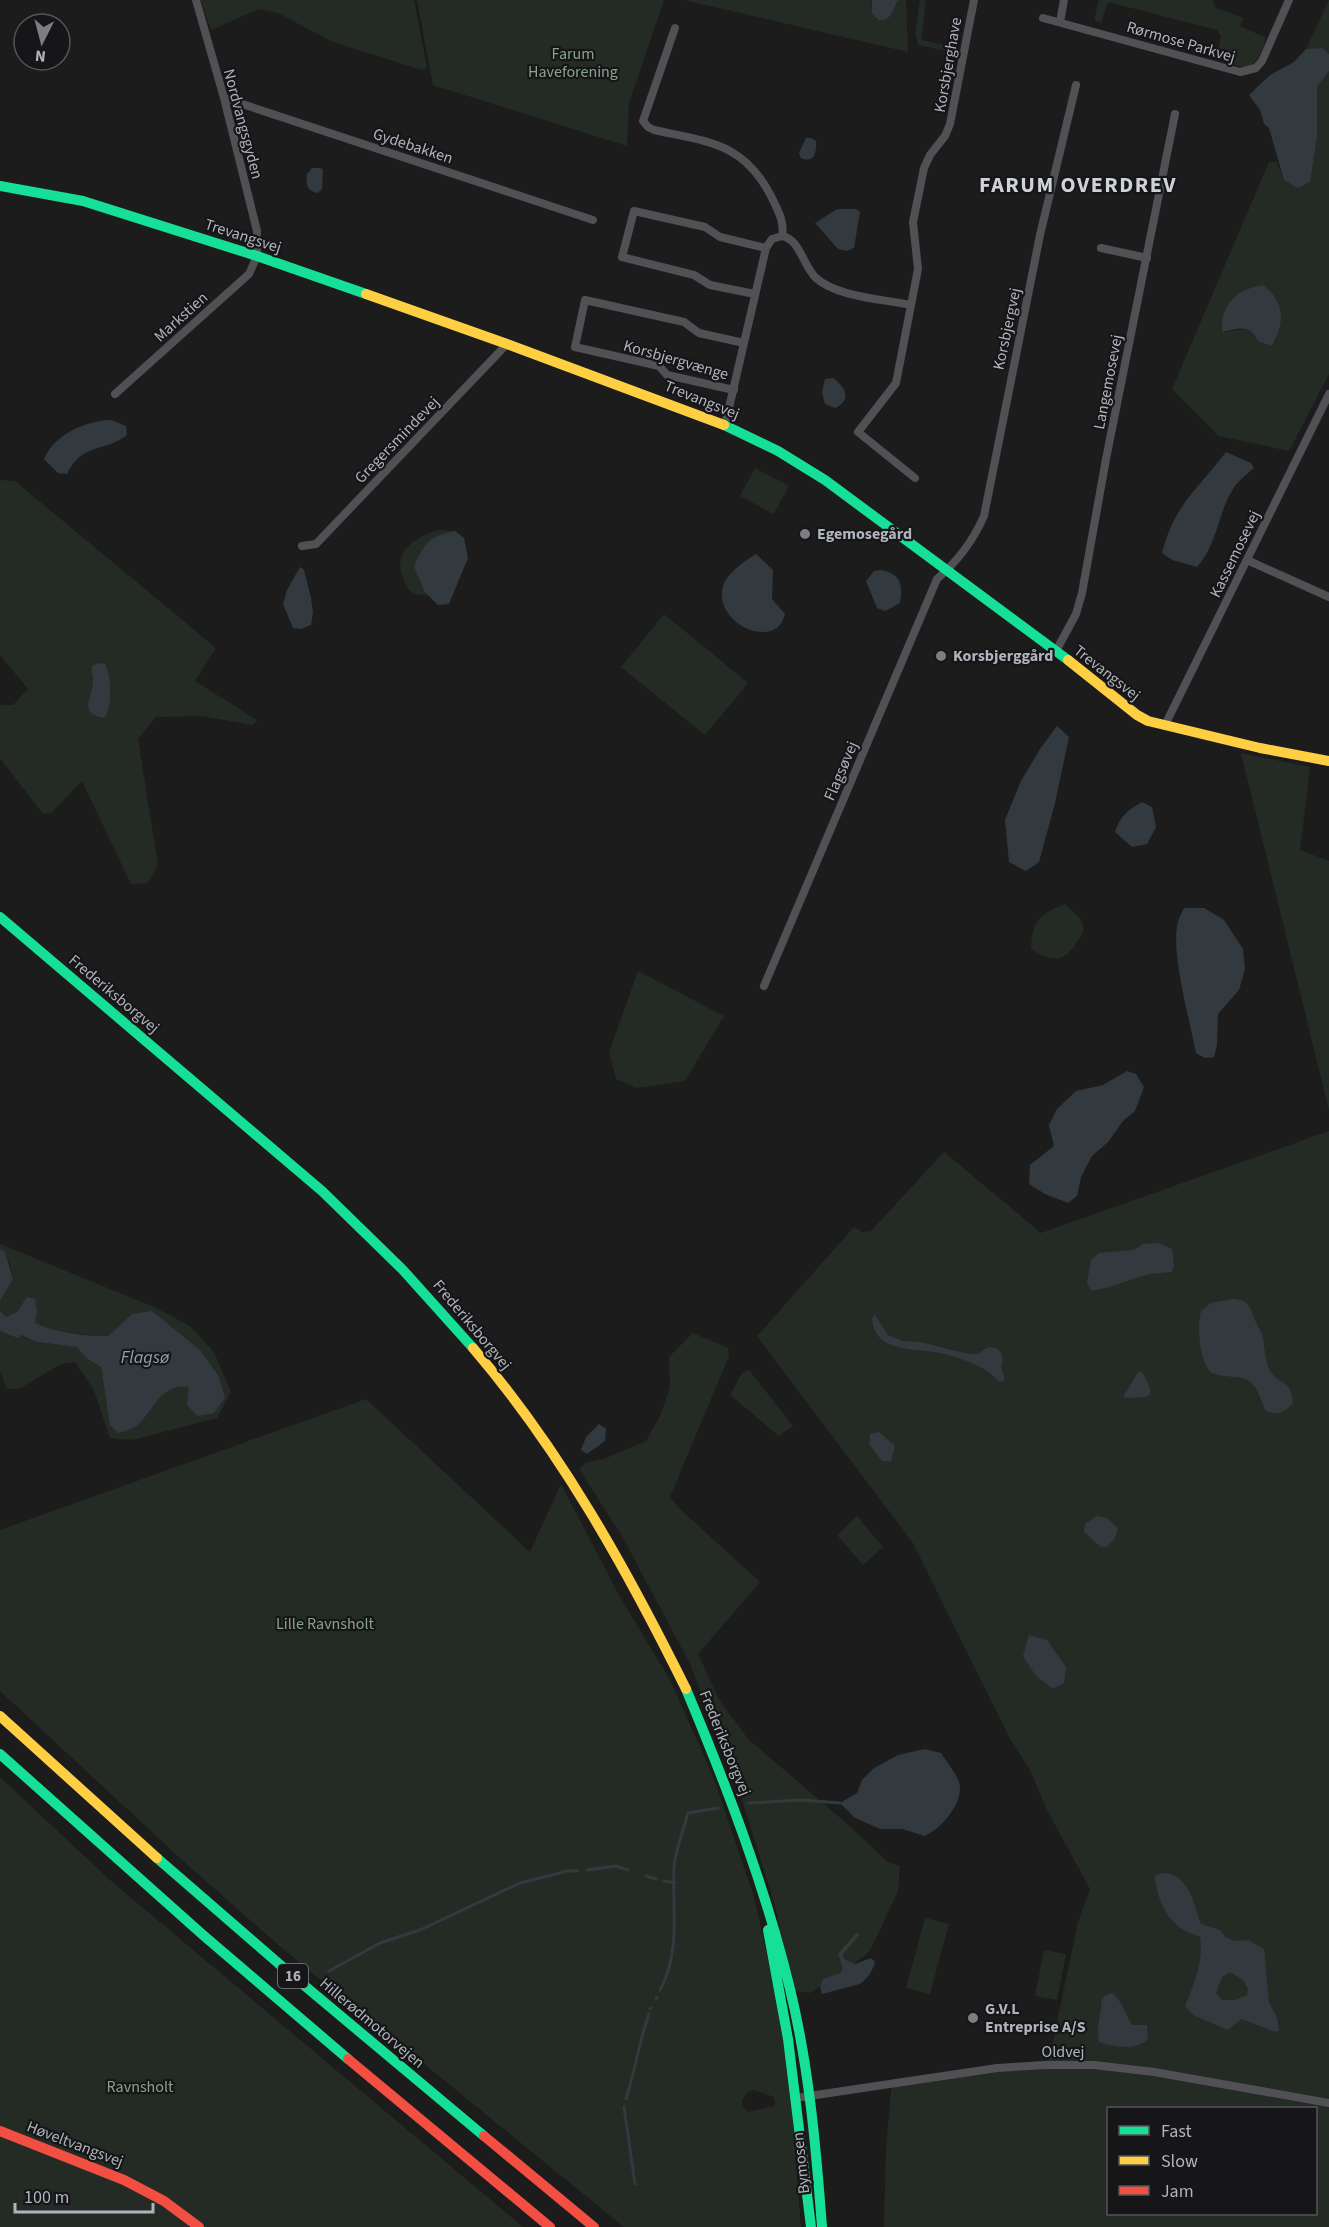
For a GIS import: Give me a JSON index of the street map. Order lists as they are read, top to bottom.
{
  "streets": {
    "main road": [
      "Trevangsvej",
      "Frederiksborgvej",
      "16",
      "Hillerødmotorvejen",
      "Høveltvangsvej",
      "Bymosen"
    ],
    "street": [
      "Rørmose Parkvej",
      "Korsbjerghave",
      "Nordvangsgyden",
      "Gydebakken",
      "Markstien",
      "Korsbjergvej",
      "Korsbjergvænge",
      "Langemosevej",
      "Gregersmindevej",
      "Kassemosevej",
      "Flagsøvej",
      "Oldvej"
    ]
  },
  "crossings": [
    ["Nordvangsgyden", "Gydebakken"],
    ["Nordvangsgyden", "Trevangsvej"],
    ["Nordvangsgyden", "Markstien"],
    ["Trevangsvej", "Markstien"],
    ["Trevangsvej", "Korsbjergvej"],
    ["Trevangsvej", "Korsbjergvænge"],
    ["Trevangsvej", "Langemosevej"],
    ["Trevangsvej", "Gregersmindevej"],
    ["Trevangsvej", "Kassemosevej"],
    ["Trevangsvej", "Flagsøvej"],
    ["Korsbjergvej", "Flagsøvej"],
    ["Frederiksborgvej", "Oldvej"],
    ["Frederiksborgvej", "Bymosen"],
    ["Oldvej", "Bymosen"]
  ],
  "districts": ["FARUM OVERDREV"],
  "water": ["Flagsø"],
  "parks": ["Farum Haveforening", "Lille Ravnsholt", "Ravnsholt"],
  "places": ["Egemosegård", "Korsbjerggård", "G.V.L Entreprise A/S"],
  "legend": ["Fast", "Slow", "Jam"],
  "scale_bar": "100 m",
  "north": "bottom"
}
